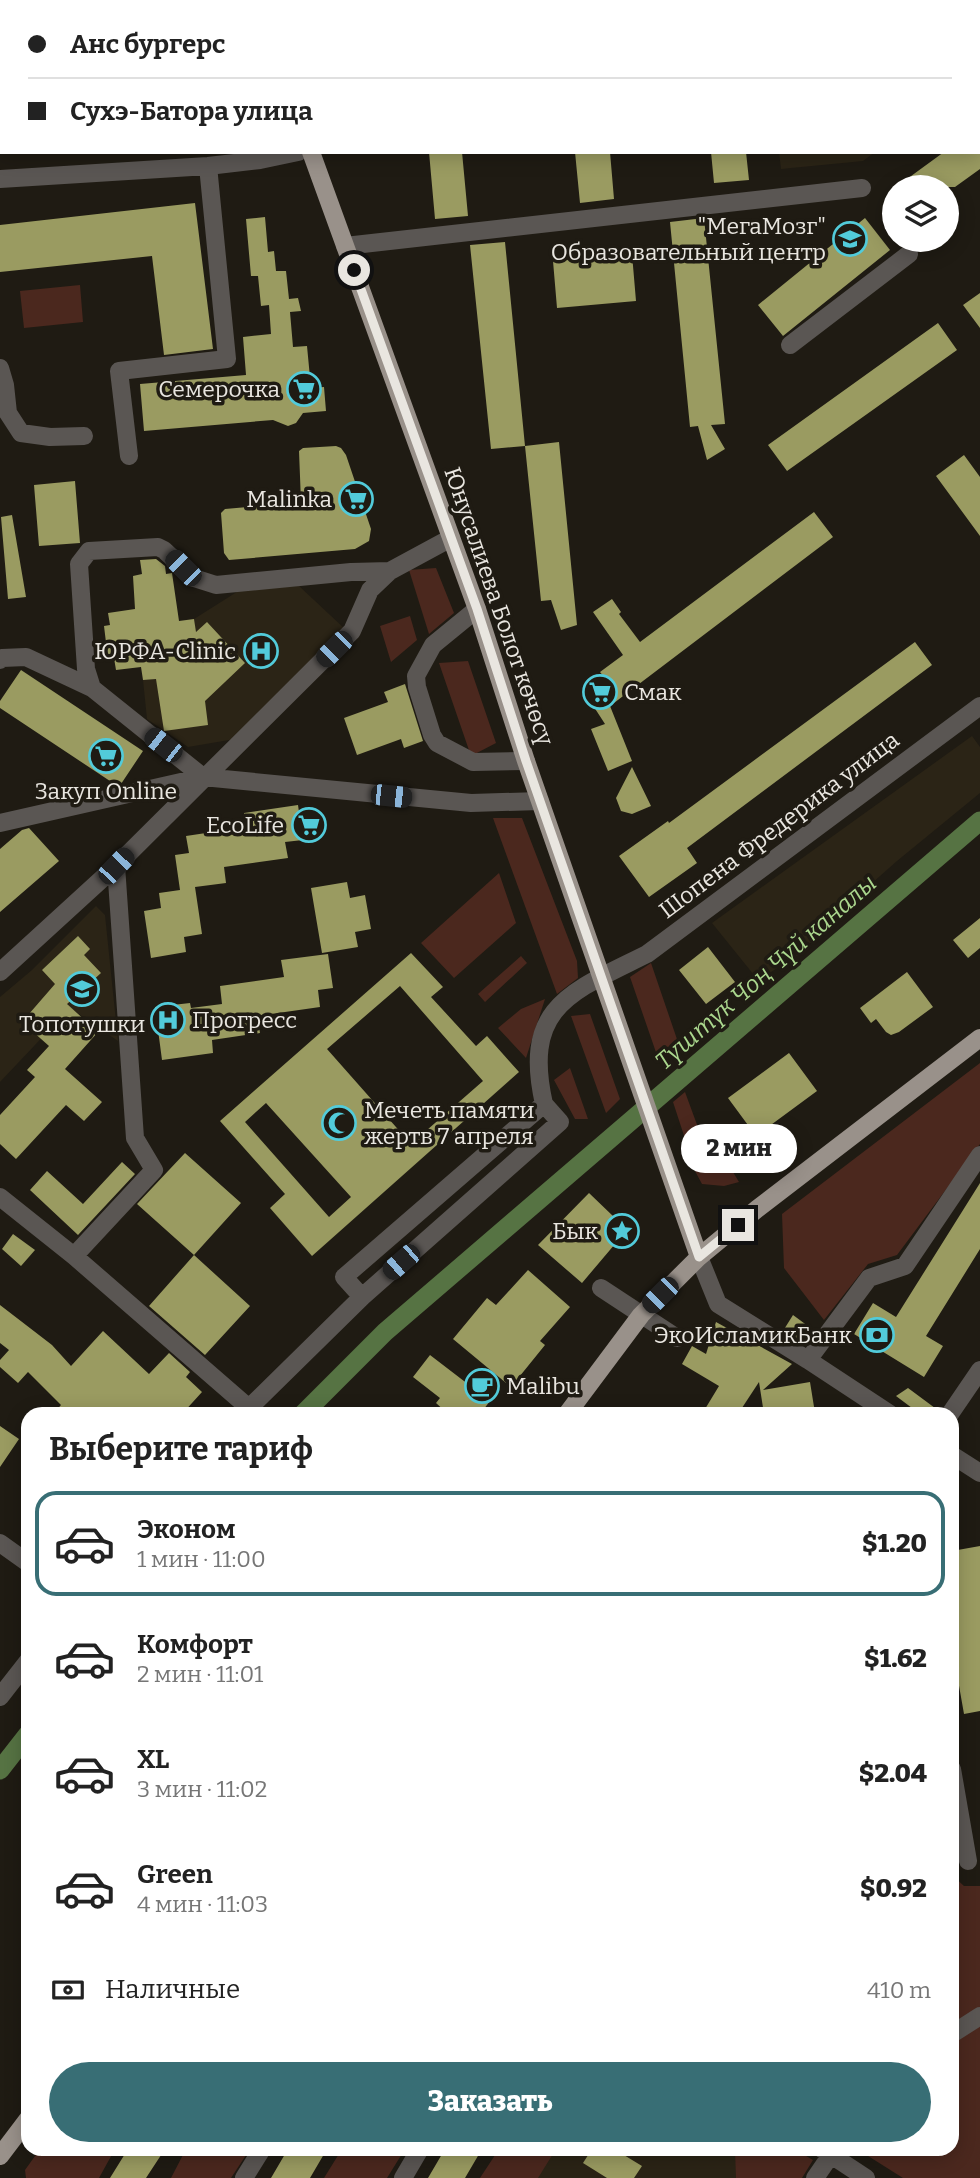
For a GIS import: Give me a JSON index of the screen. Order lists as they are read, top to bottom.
{
  "streets": {
    "main road": ["Юнусалиева Болот көчөсү"],
    "street": ["Шопена Фредерика улица"]
  },
  "crossings": [
    ["Юнусалиева Болот көчөсү", "Шопена Фредерика улица"]
  ],
  "water": ["Түштүк Чоң Чүй каналы"],
  "places": {
    "school or university": ["\"МегаМозг\" Образовательный центр", "Топотушки"],
    "supermarket": [
      "Семерочка",
      "Malinka",
      "Смак",
      "Закуп Online",
      "EcoLife"
    ],
    "hospital": ["ЮРФА-Clinic", "Прогресс"],
    "mosque": ["Мечеть памяти жертв 7 апреля"],
    "place": ["Бык"],
    "bank": ["ЭкоИсламикБанк"],
    "cafe": ["Malibu"]
  },
  "page": {
    "banner": ["Анс бургерс", "Сухэ-Батора улица"],
    "bubble": "2 мин",
    "heading": "Выберите тариф",
    "list": [
      {
        "name": "Эконом",
        "note": "1 мин · 11:00",
        "value": "$1.20"
      },
      {
        "name": "Комфорт",
        "note": "2 мин · 11:01",
        "value": "$1.62"
      },
      {
        "name": "XL",
        "note": "3 мин · 11:02",
        "value": "$2.04"
      },
      {
        "name": "Green",
        "note": "4 мин · 11:03",
        "value": "$0.92"
      }
    ],
    "pay": ["Наличные", "410 m"],
    "buttons": "Заказать"
  }
}
